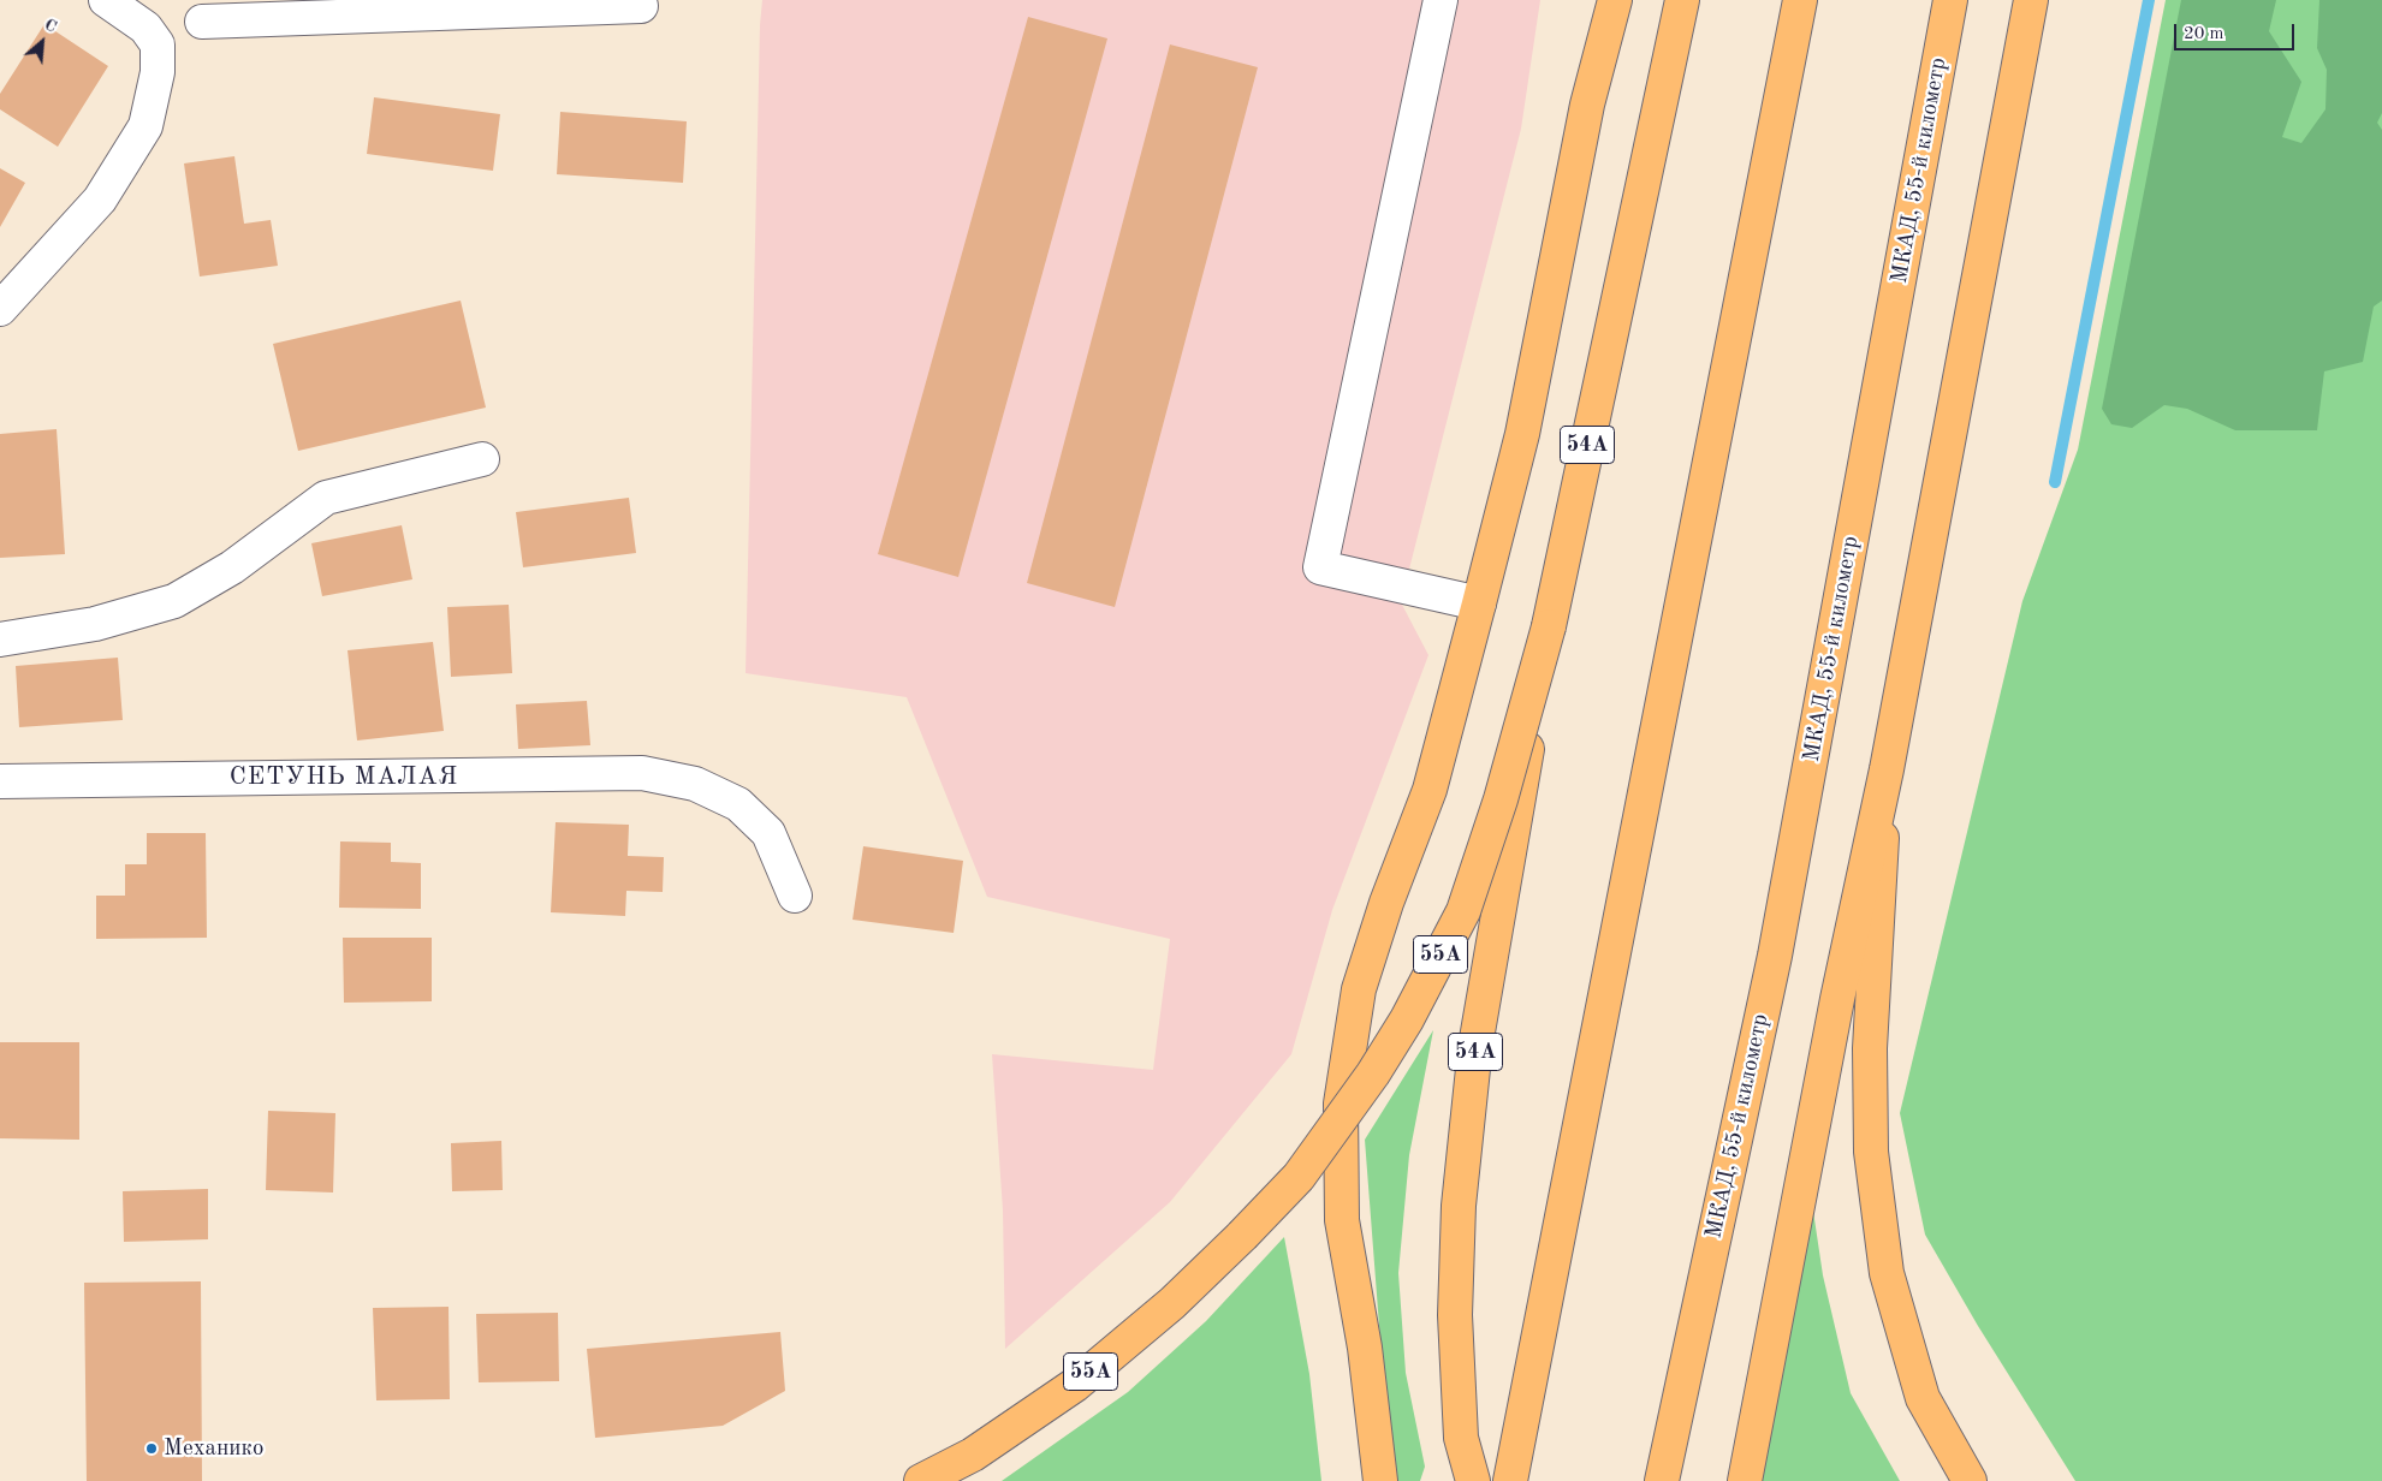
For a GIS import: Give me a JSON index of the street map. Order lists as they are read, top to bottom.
{
  "streets": {
    "main road": ["МКАД, 55-й километр", "54А", "55А"]
  },
  "crossings": [
    ["54А", "55А"]
  ],
  "districts": ["СЕТУНЬ МАЛАЯ"],
  "places": ["Механико"],
  "scale_bar": "20 m",
  "north": "top right"
}
